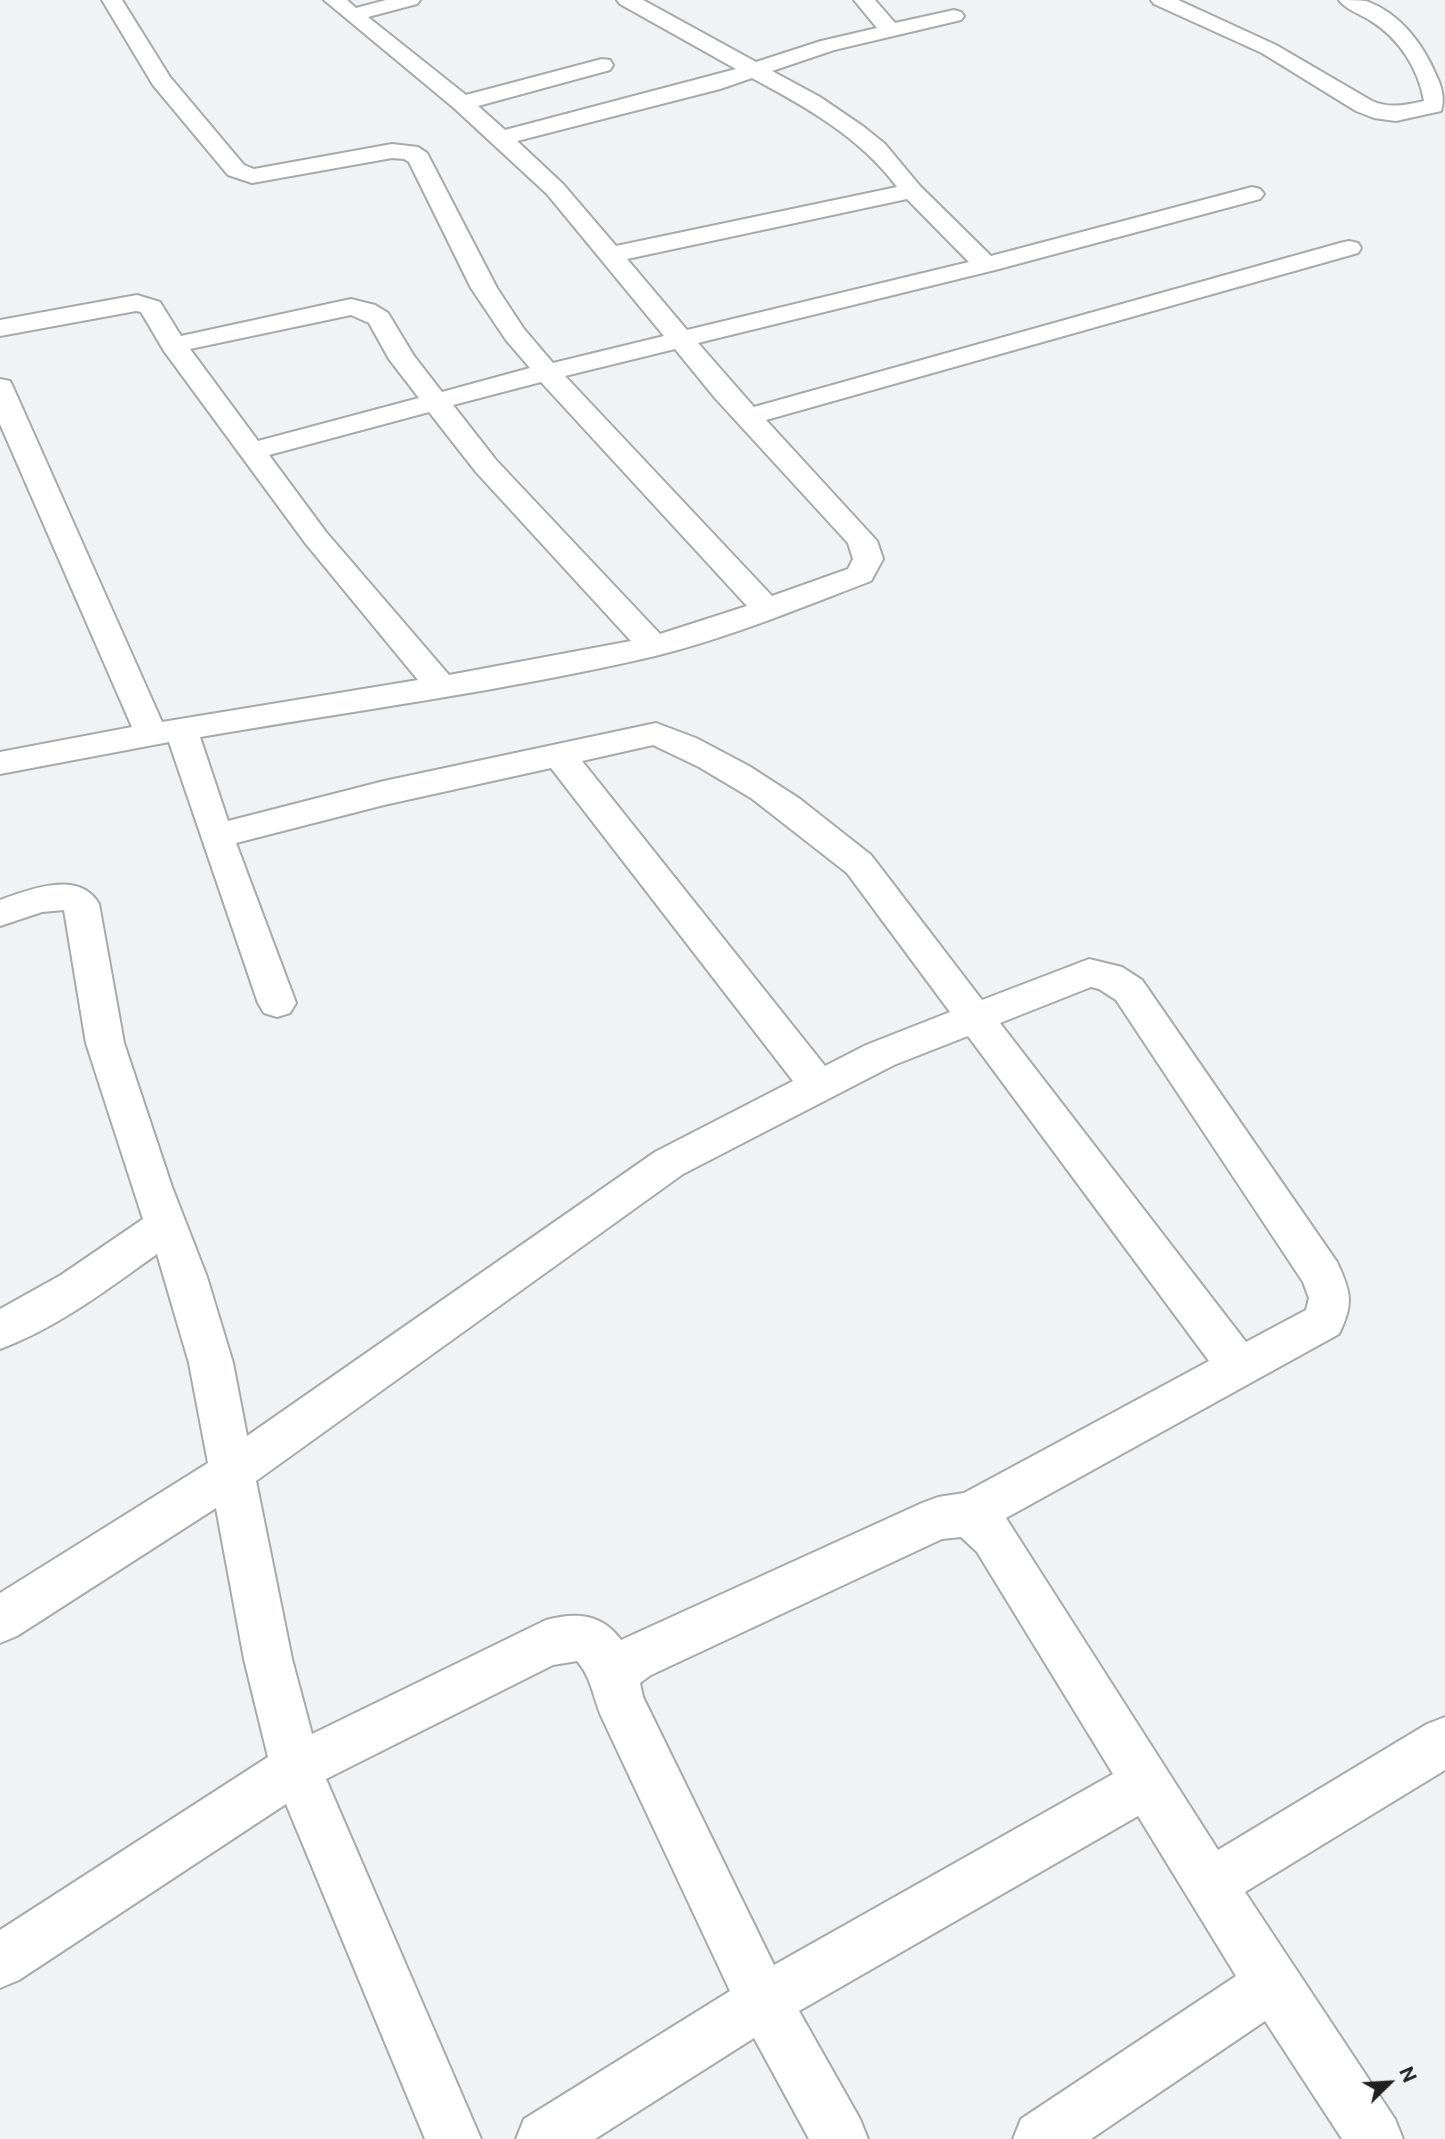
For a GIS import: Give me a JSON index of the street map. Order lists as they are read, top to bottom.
{
  "north": "top right"
}
